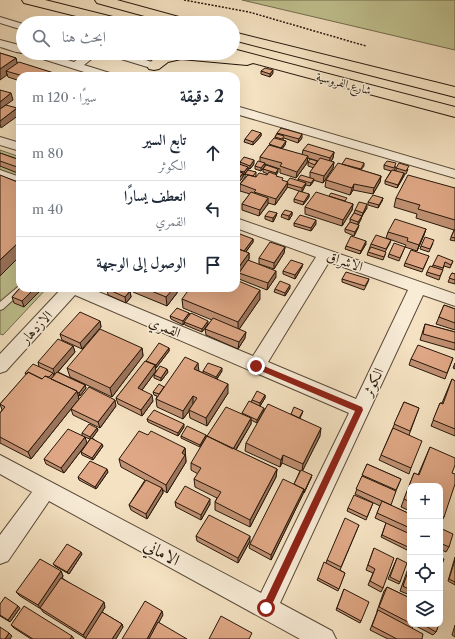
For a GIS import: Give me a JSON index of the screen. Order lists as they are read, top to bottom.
{
  "streets": {
    "highway": ["شارع الفروسية"],
    "street": [
      "الاشراق",
      "الازدهار",
      "القمري",
      "الكوثر",
      "الاماني"
    ]
  },
  "crossings": [
    ["الاشراق", "الكوثر"],
    ["القمري", "الكوثر"],
    ["الكوثر", "الاماني"]
  ],
  "page": {
    "search": "ابحث هنا",
    "heading": ["2 دقيقة", "سيرًا · 120 m"],
    "list": [
      ["تابع السير", "الكوثر", "80 m"],
      ["انعطف يسارًا", "القمري", "40 m"],
      "الوصول إلى الوجهة"
    ],
    "map_buttons": ["+", "−"]
  }
}
